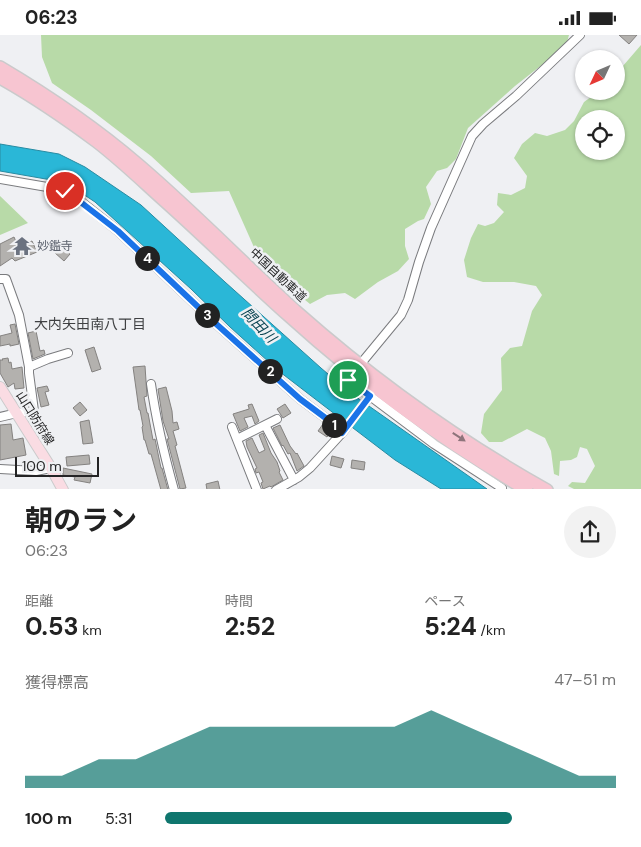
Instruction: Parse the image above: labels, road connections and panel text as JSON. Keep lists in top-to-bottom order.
{
  "streets": {
    "highway": ["中国自動車道"],
    "main road": ["山口防府線"]
  },
  "districts": ["大内矢田南八丁目"],
  "water": ["問田川"],
  "places": {
    "temple": ["妙鑑寺"]
  },
  "scale_bar": "100 m",
  "north": "bottom left",
  "page": {
    "status": "06:23",
    "pins": [
      "4",
      "3",
      "2",
      "1"
    ],
    "scale": "100 m",
    "heading": ["朝のラン", "06:23"],
    "stats": [
      ["距離", "0.53 km"],
      ["時間", "2:52"],
      ["ペース", "5:24 /km"]
    ],
    "chart": ["獲得標高", "47–51 m"],
    "list": [
      {
        "name": "100 m",
        "note": "5:31"
      }
    ]
  }
}
